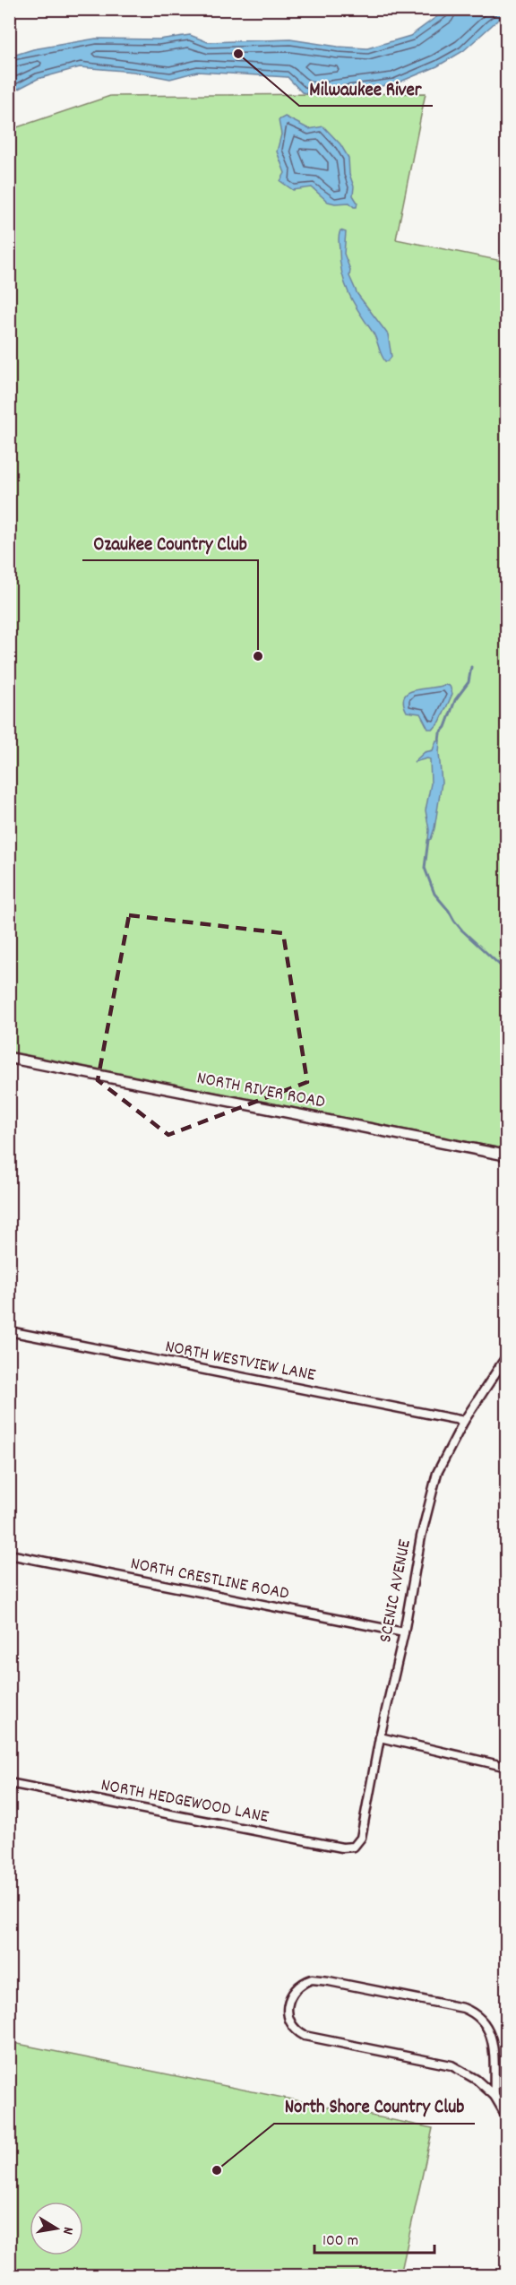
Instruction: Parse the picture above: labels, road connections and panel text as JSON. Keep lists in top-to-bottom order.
{
  "streets": {
    "street": [
      "NORTH RIVER ROAD",
      "NORTH WESTVIEW LANE",
      "NORTH CRESTLINE ROAD",
      "SCENIC AVENUE",
      "NORTH HEDGEWOOD LANE"
    ]
  },
  "crossings": [
    ["NORTH WESTVIEW LANE", "SCENIC AVENUE"],
    ["NORTH CRESTLINE ROAD", "SCENIC AVENUE"],
    ["SCENIC AVENUE", "NORTH HEDGEWOOD LANE"]
  ],
  "places": ["Milwaukee River", "Ozaukee Country Club", "North Shore Country Club"],
  "scale_bar": "100 m",
  "north": "right"
}
